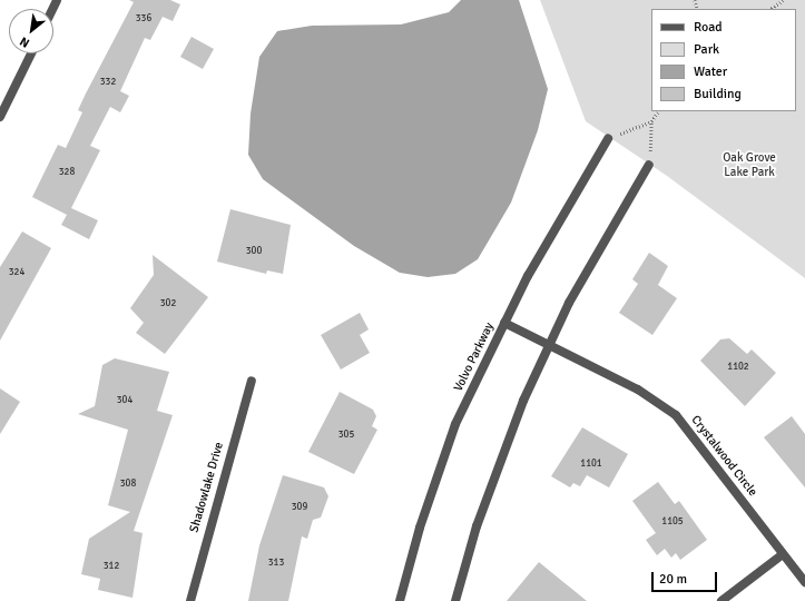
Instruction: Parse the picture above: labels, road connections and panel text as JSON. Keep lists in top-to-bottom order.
{
  "streets": {
    "street": ["Volvo Parkway", "Crystalwood Circle", "Shadowlake Drive"]
  },
  "crossings": [
    ["Volvo Parkway", "Crystalwood Circle"]
  ],
  "parks": ["Oak Grove Lake Park"],
  "house_numbers": [
    "336",
    "332",
    "328",
    "300",
    "324",
    "302",
    "1102",
    "304",
    "305",
    "1101",
    "308",
    "309",
    "1105",
    "313",
    "312"
  ],
  "legend": [
    "Road",
    "Park",
    "Water",
    "Building"
  ],
  "scale_bar": "20 m",
  "north": "bottom left"
}
